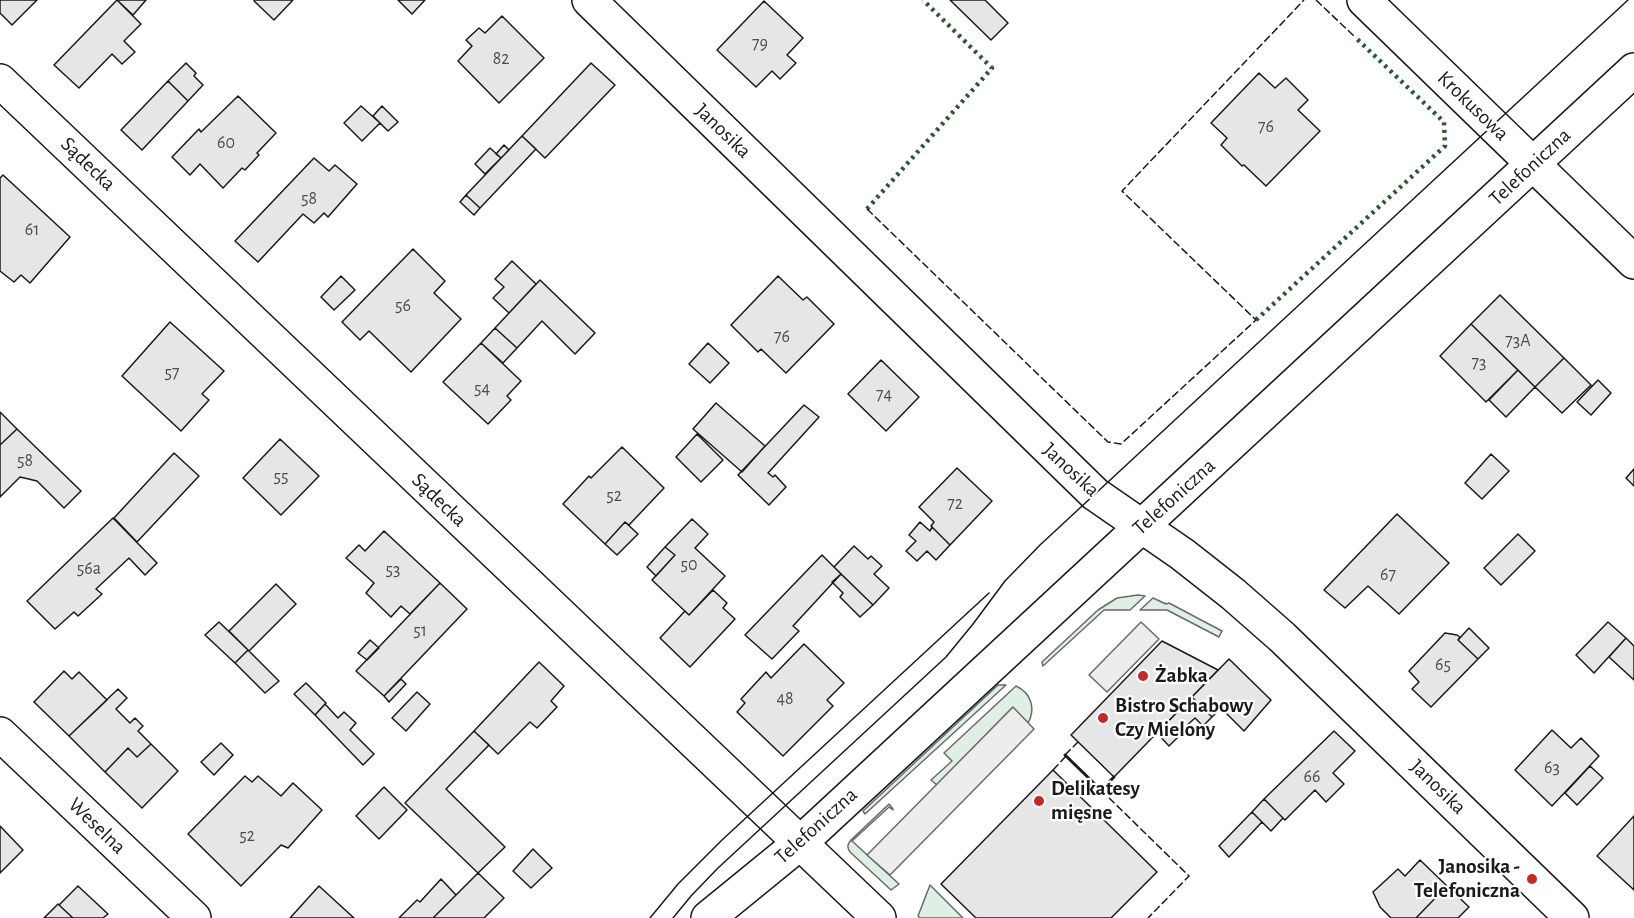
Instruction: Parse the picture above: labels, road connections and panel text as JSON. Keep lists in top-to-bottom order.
{
  "streets": {
    "street": [
      "Krokusowa",
      "Janosika",
      "Sądecka",
      "Telefoniczna",
      "Weselna"
    ]
  },
  "crossings": [
    ["Krokusowa", "Telefoniczna"],
    ["Janosika", "Telefoniczna"],
    ["Sądecka", "Telefoniczna"]
  ],
  "places": [
    "Żabka",
    "Bistro Schabowy Czy Mielony",
    "Delikatesy mięsne",
    "Janosika - Telefoniczna"
  ],
  "house_numbers": [
    "79",
    "82",
    "76",
    "60",
    "58",
    "61",
    "56",
    "76",
    "73A",
    "73",
    "57",
    "54",
    "74",
    "58",
    "55",
    "52",
    "72",
    "50",
    "56a",
    "53",
    "67",
    "51",
    "65",
    "48",
    "63",
    "66",
    "52"
  ]
}
